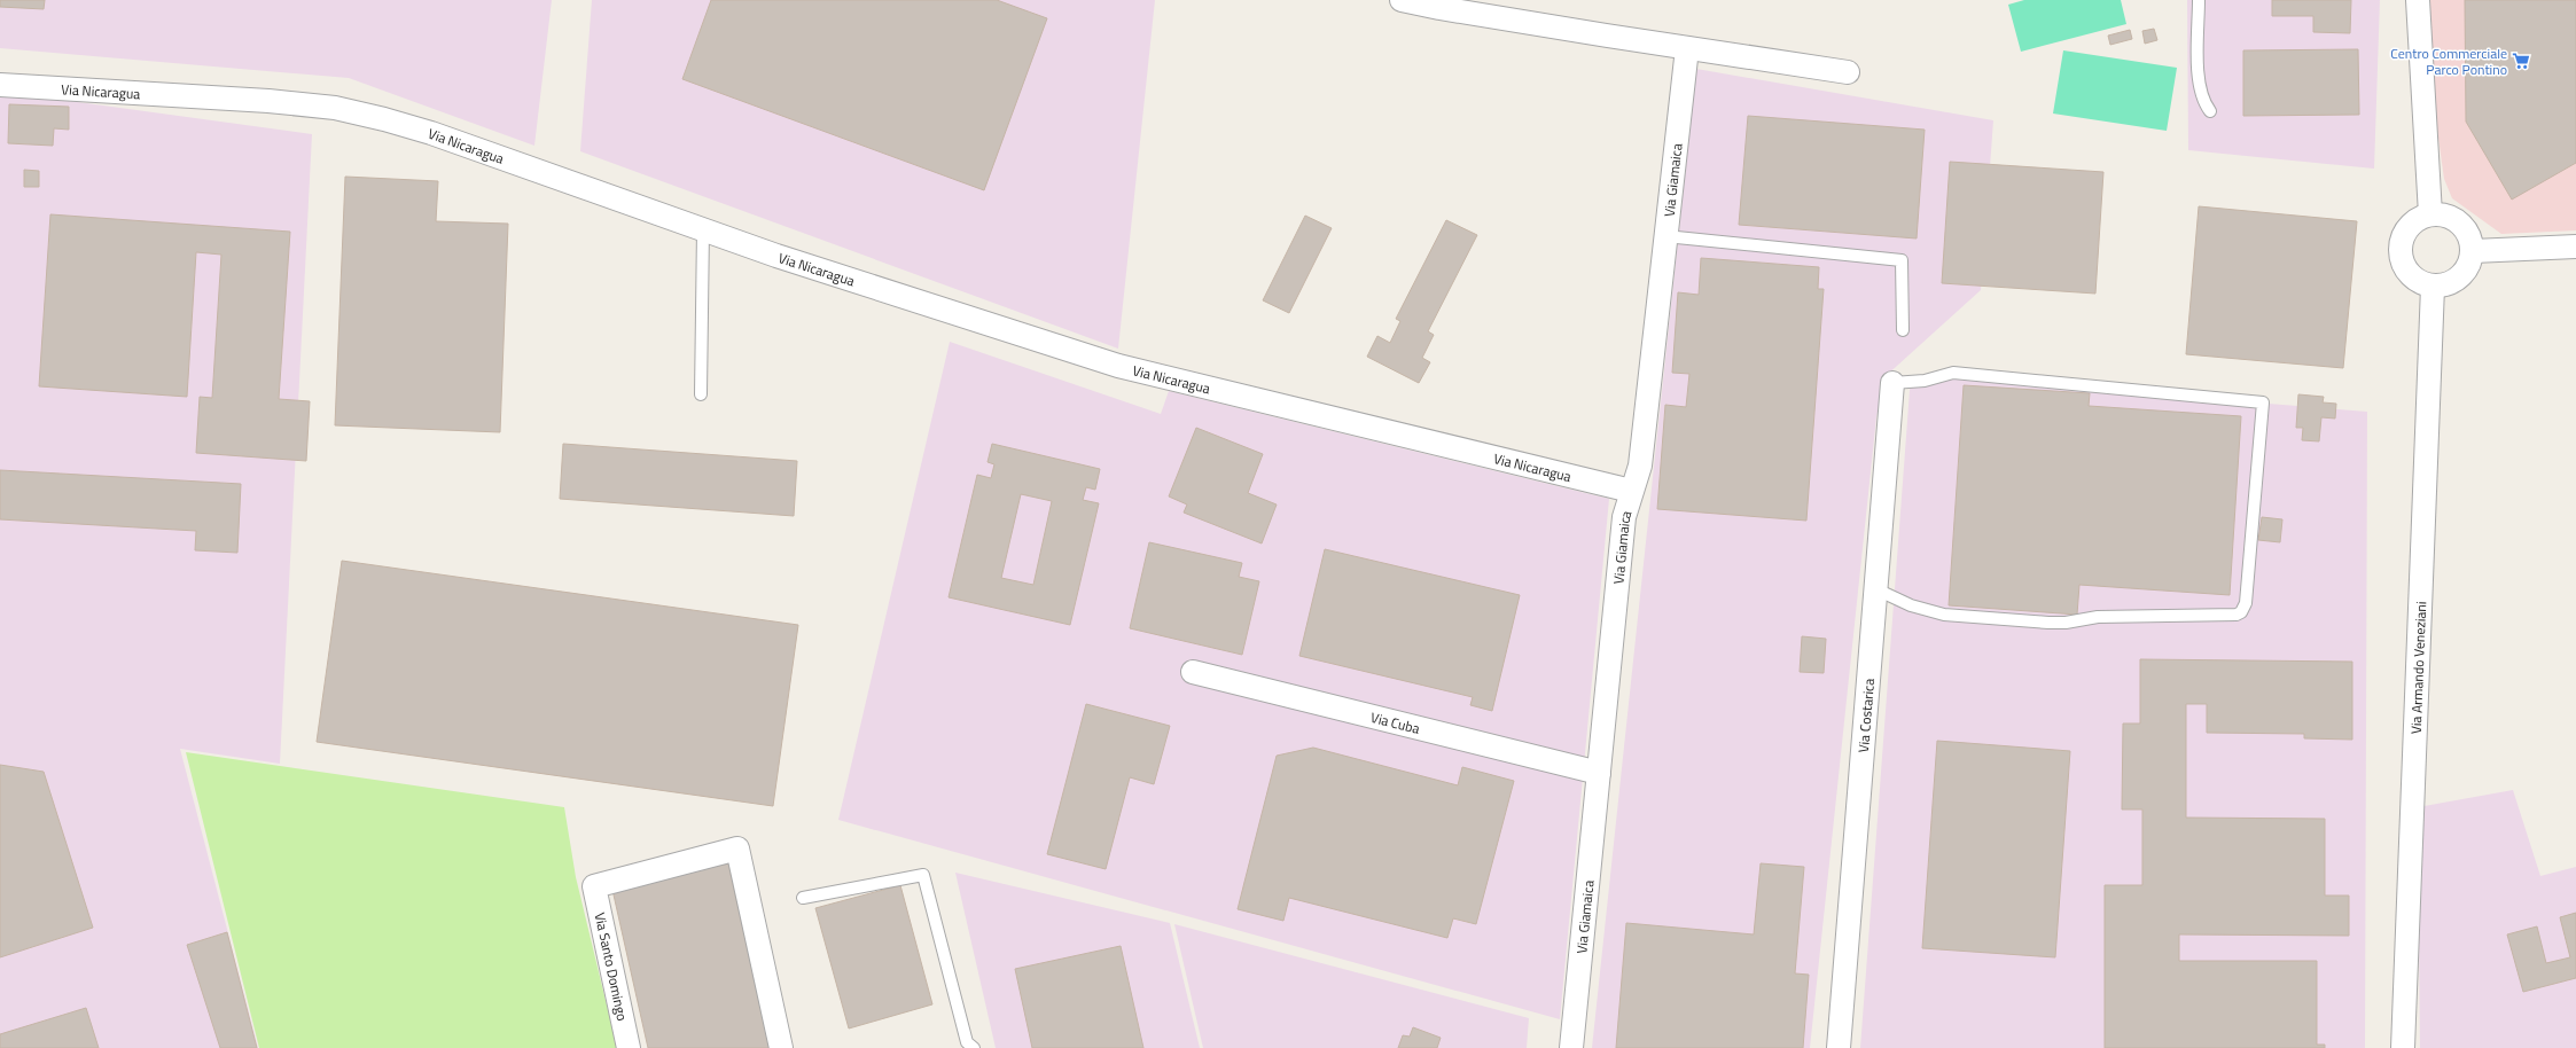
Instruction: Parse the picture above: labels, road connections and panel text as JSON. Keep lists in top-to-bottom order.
{
  "streets": {
    "street": [
      "Via Nicaragua",
      "Via Giamaica",
      "Via Armando Veneziani",
      "Via Costarica",
      "Via Cuba",
      "Via Santo Domingo"
    ]
  },
  "crossings": [
    ["Via Nicaragua", "Via Giamaica"],
    ["Via Giamaica", "Via Cuba"]
  ],
  "places": {
    "supermarket": ["Centro Commerciale Parco Pontino"]
  }
}
